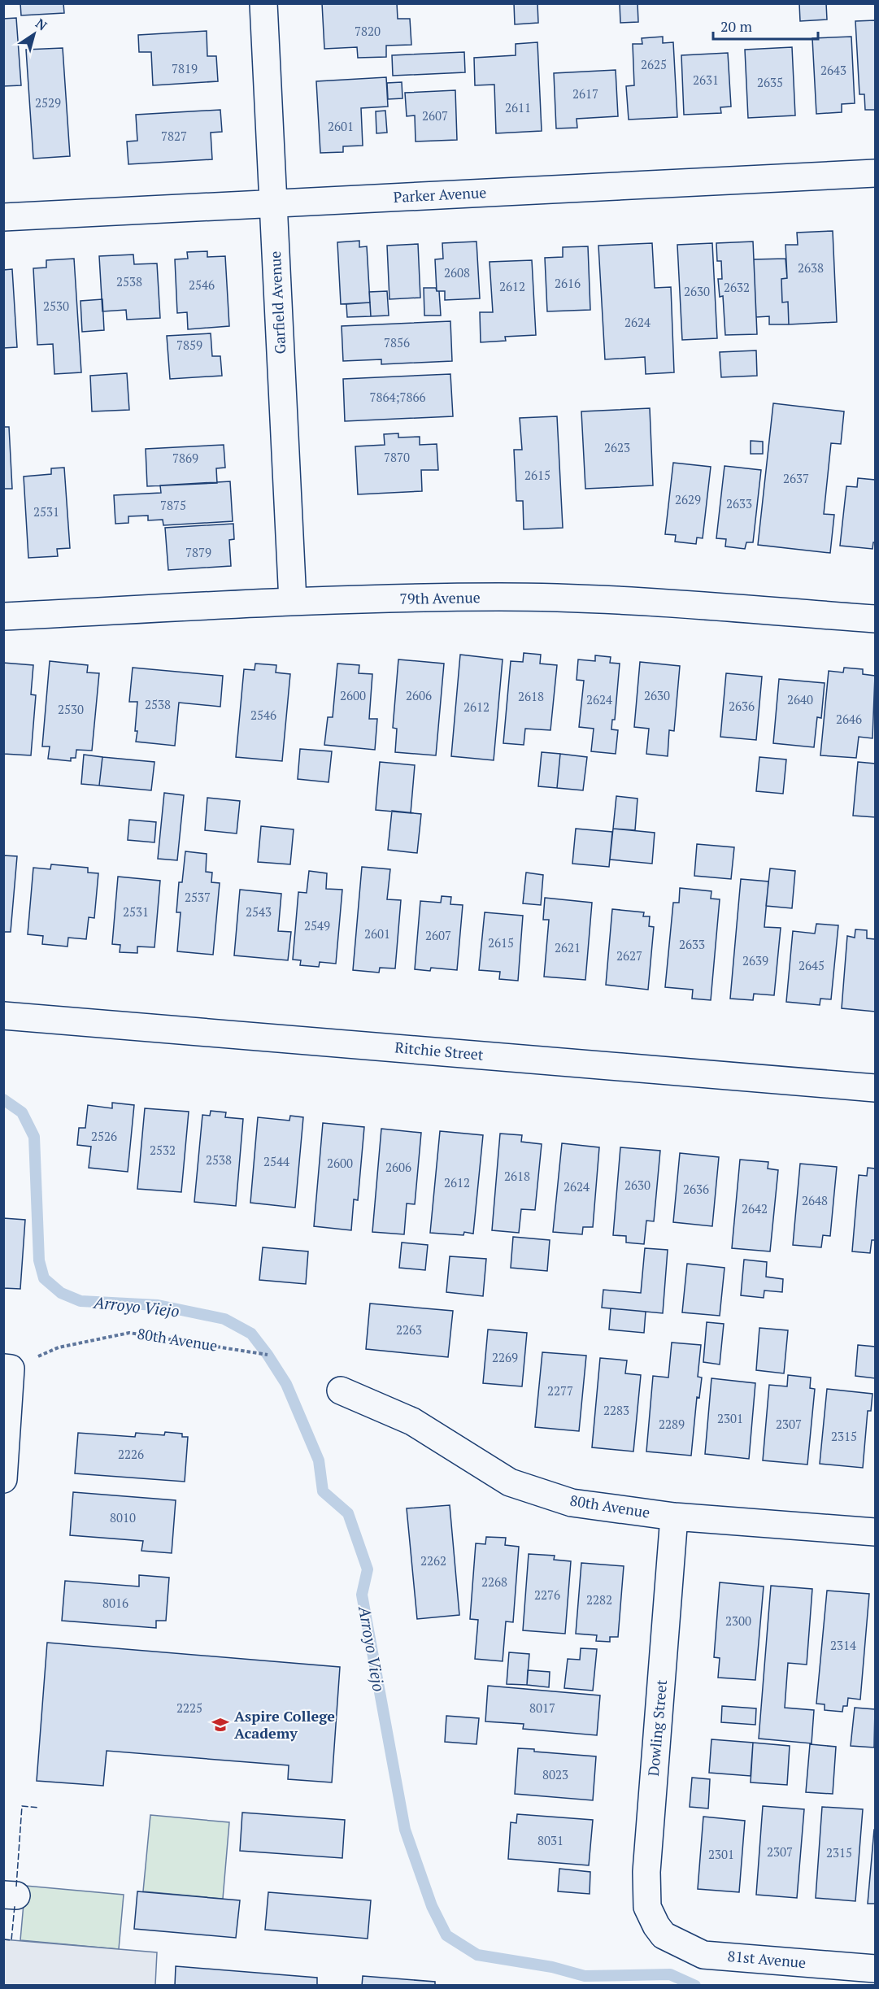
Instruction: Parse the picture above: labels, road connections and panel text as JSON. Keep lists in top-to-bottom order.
{
  "streets": {
    "street": [
      "Parker Avenue",
      "Garfield Avenue",
      "79th Avenue",
      "Ritchie Street",
      "80th Avenue",
      "Dowling Street",
      "81st Avenue"
    ]
  },
  "crossings": [
    ["Parker Avenue", "Garfield Avenue"],
    ["Garfield Avenue", "79th Avenue"],
    ["80th Avenue", "Dowling Street"],
    ["Dowling Street", "81st Avenue"]
  ],
  "water": ["Arroyo Viejo"],
  "places": {
    "school or university": ["Aspire College Academy"]
  },
  "house_numbers": [
    "7820",
    "2625",
    "7819",
    "2643",
    "2631",
    "2635",
    "2617",
    "2529",
    "2611",
    "2607",
    "2601",
    "7827",
    "2638",
    "2608",
    "2538",
    "2616",
    "2546",
    "2612",
    "2632",
    "2630",
    "2530",
    "2624",
    "7856",
    "7859",
    "7864;7866",
    "2623",
    "7870",
    "7869",
    "2615",
    "2637",
    "2629",
    "2633",
    "7875",
    "2531",
    "7879",
    "2600",
    "2606",
    "2630",
    "2618",
    "2624",
    "2640",
    "2538",
    "2636",
    "2612",
    "2530",
    "2546",
    "2646",
    "2537",
    "2531",
    "2543",
    "2549",
    "2601",
    "2607",
    "2615",
    "2633",
    "2621",
    "2627",
    "2639",
    "2645",
    "2526",
    "2532",
    "2538",
    "2544",
    "2600",
    "2606",
    "2618",
    "2612",
    "2630",
    "2624",
    "2636",
    "2648",
    "2642",
    "2263",
    "2269",
    "2277",
    "2283",
    "2301",
    "2289",
    "2307",
    "2315",
    "2226",
    "8010",
    "2262",
    "2268",
    "2276",
    "2282",
    "8016",
    "2300",
    "2314",
    "2225",
    "8017",
    "8023",
    "8031",
    "2307",
    "2315",
    "2301"
  ],
  "scale_bar": "20 m",
  "north": "top right"
}
